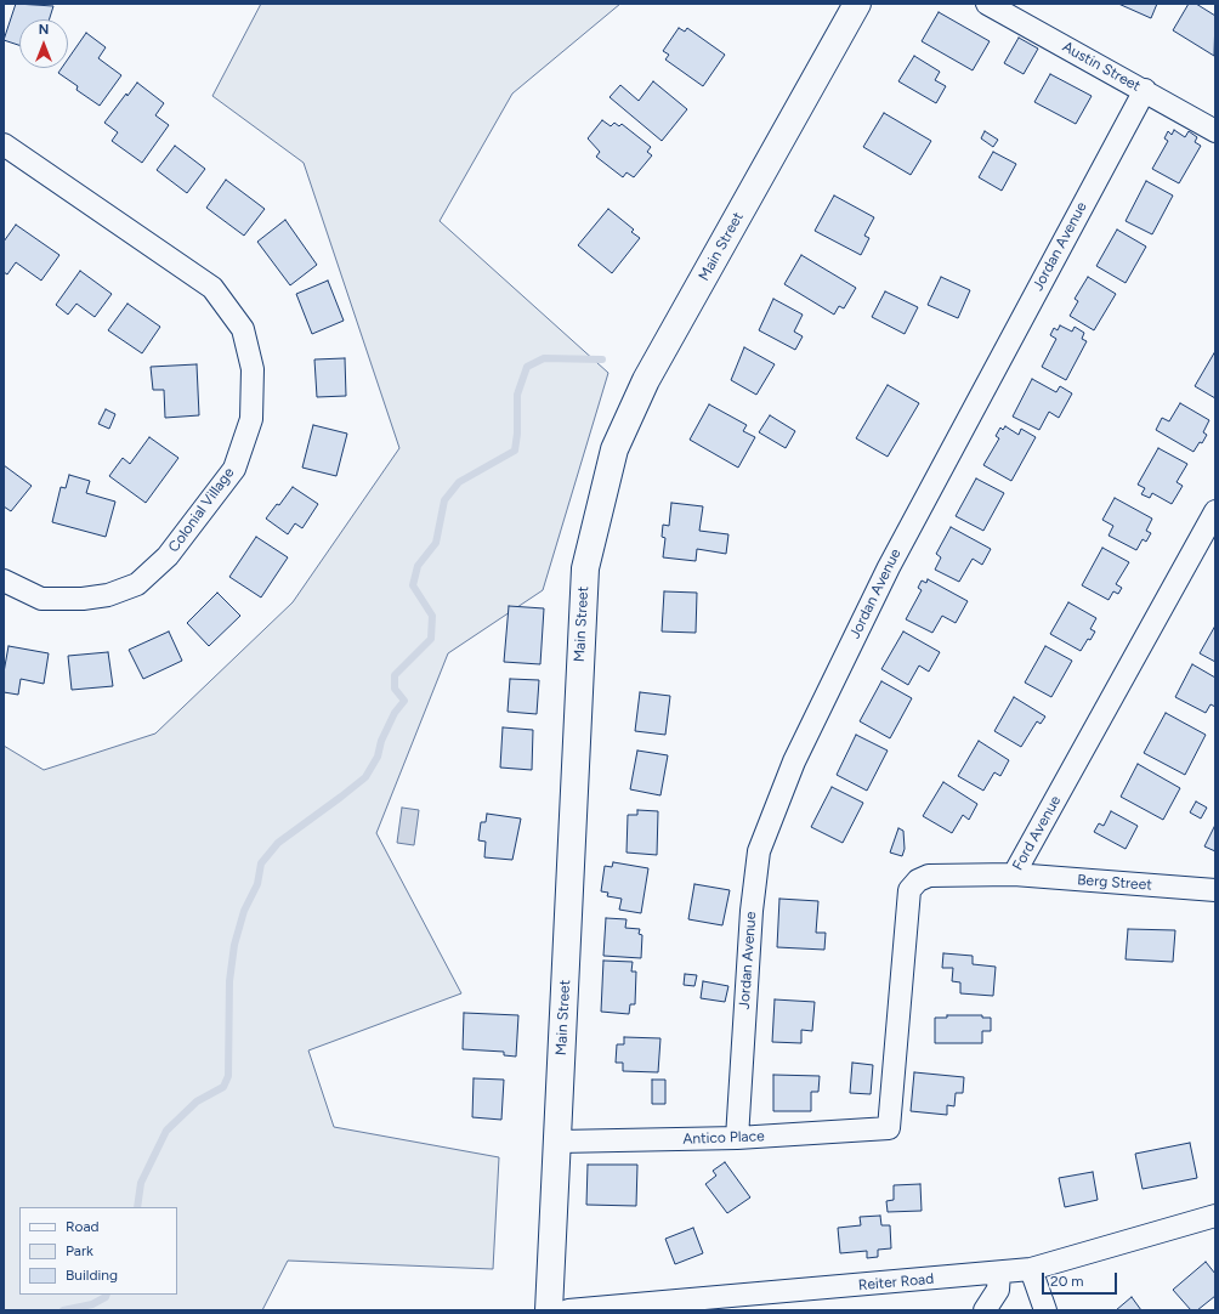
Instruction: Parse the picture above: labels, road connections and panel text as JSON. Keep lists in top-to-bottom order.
{
  "streets": {
    "street": [
      "Austin Street",
      "Main Street",
      "Jordan Avenue",
      "Colonial Village",
      "Ford Avenue",
      "Berg Street",
      "Antico Place",
      "Reiter Road"
    ]
  },
  "crossings": [
    ["Austin Street", "Jordan Avenue"],
    ["Main Street", "Antico Place"],
    ["Jordan Avenue", "Antico Place"],
    ["Ford Avenue", "Berg Street"],
    ["Ford Avenue", "Antico Place"]
  ],
  "legend": ["Road", "Park", "Building"],
  "scale_bar": "20 m",
  "north": "top"
}
